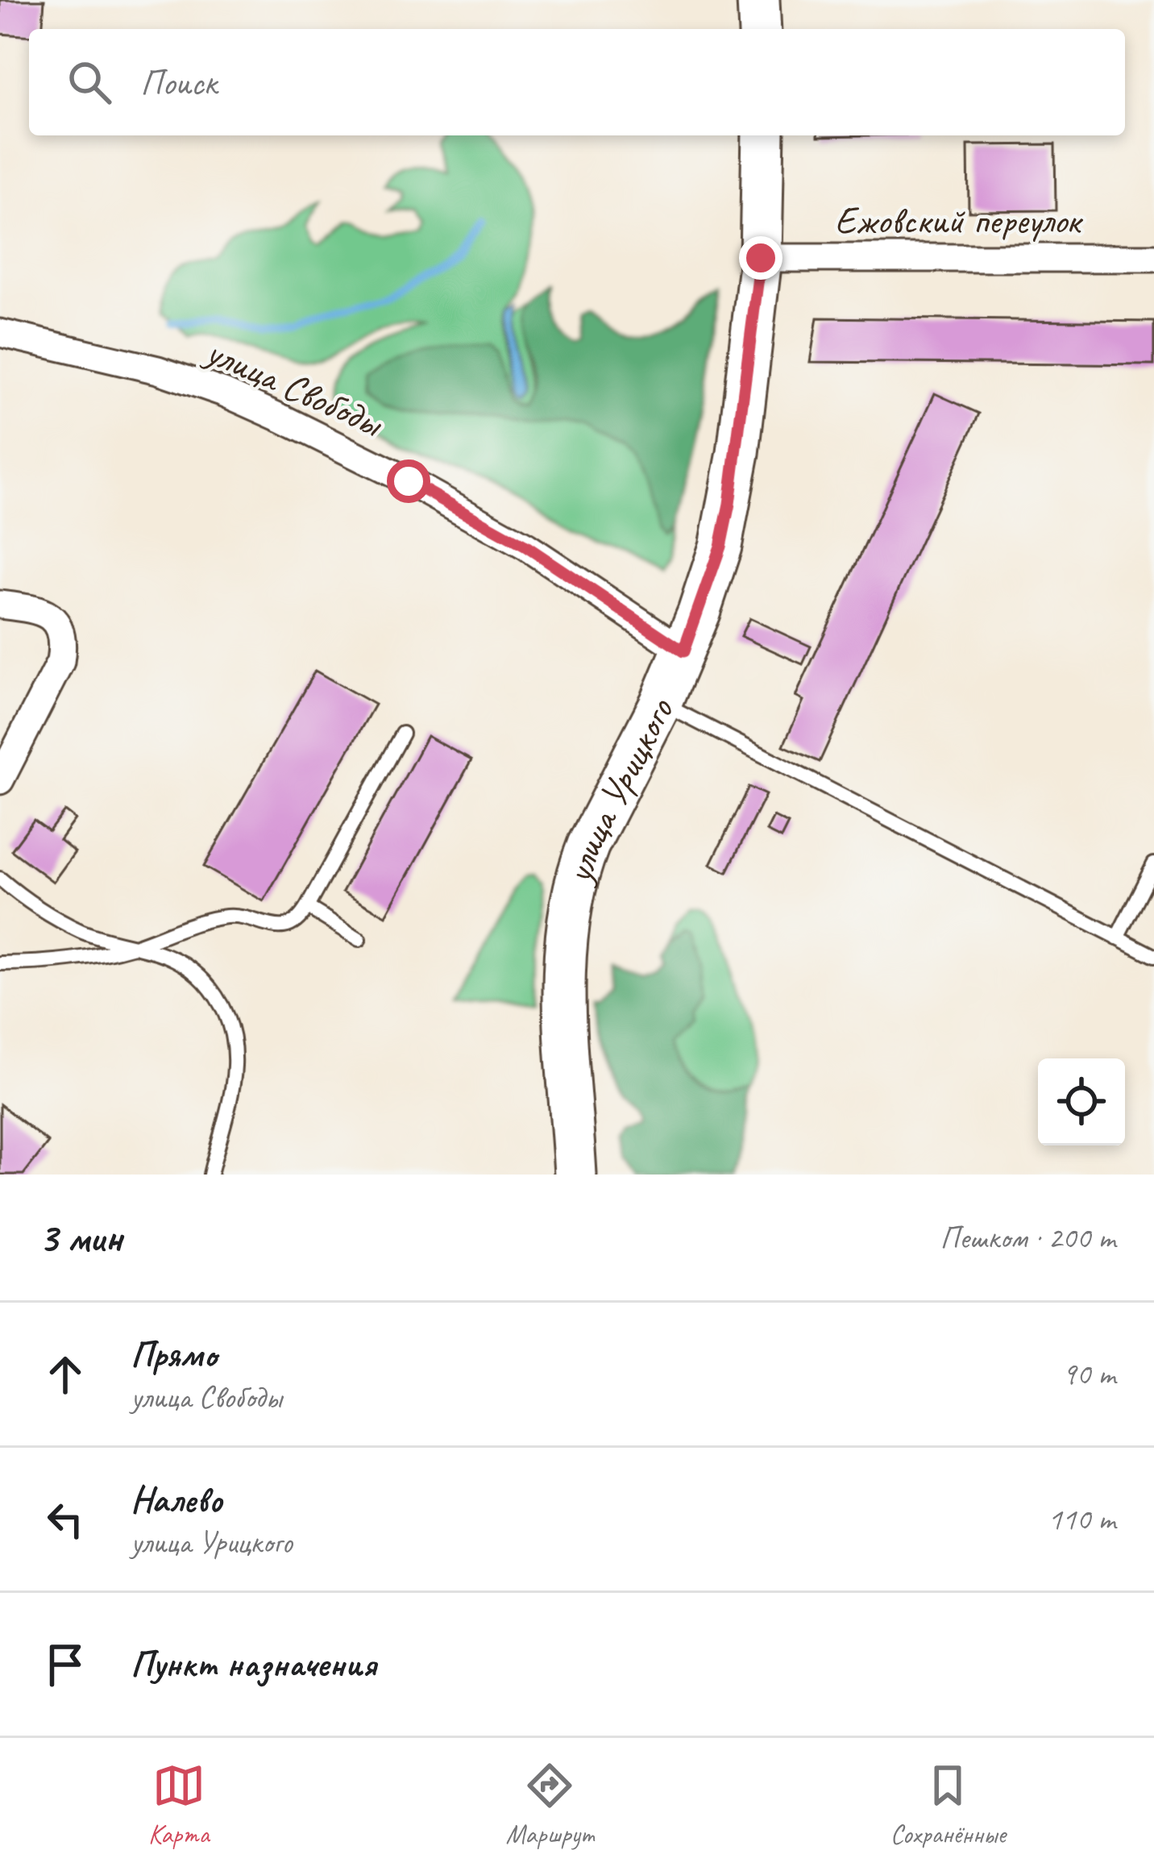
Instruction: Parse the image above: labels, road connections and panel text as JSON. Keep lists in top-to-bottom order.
{
  "streets": {
    "main road": ["улица Урицкого"],
    "street": ["Ежовский переулок", "улица Свободы"]
  },
  "crossings": [
    ["Ежовский переулок", "улица Урицкого"],
    ["улица Свободы", "улица Урицкого"]
  ],
  "page": {
    "search": "Поиск",
    "heading": ["3 мин", "Пешком · 200 m"],
    "list": [
      ["Прямо", "улица Свободы", "90 m"],
      ["Налево", "улица Урицкого", "110 m"],
      "Пункт назначения"
    ],
    "nav": ["Карта", "Маршрут", "Сохранённые"]
  }
}
